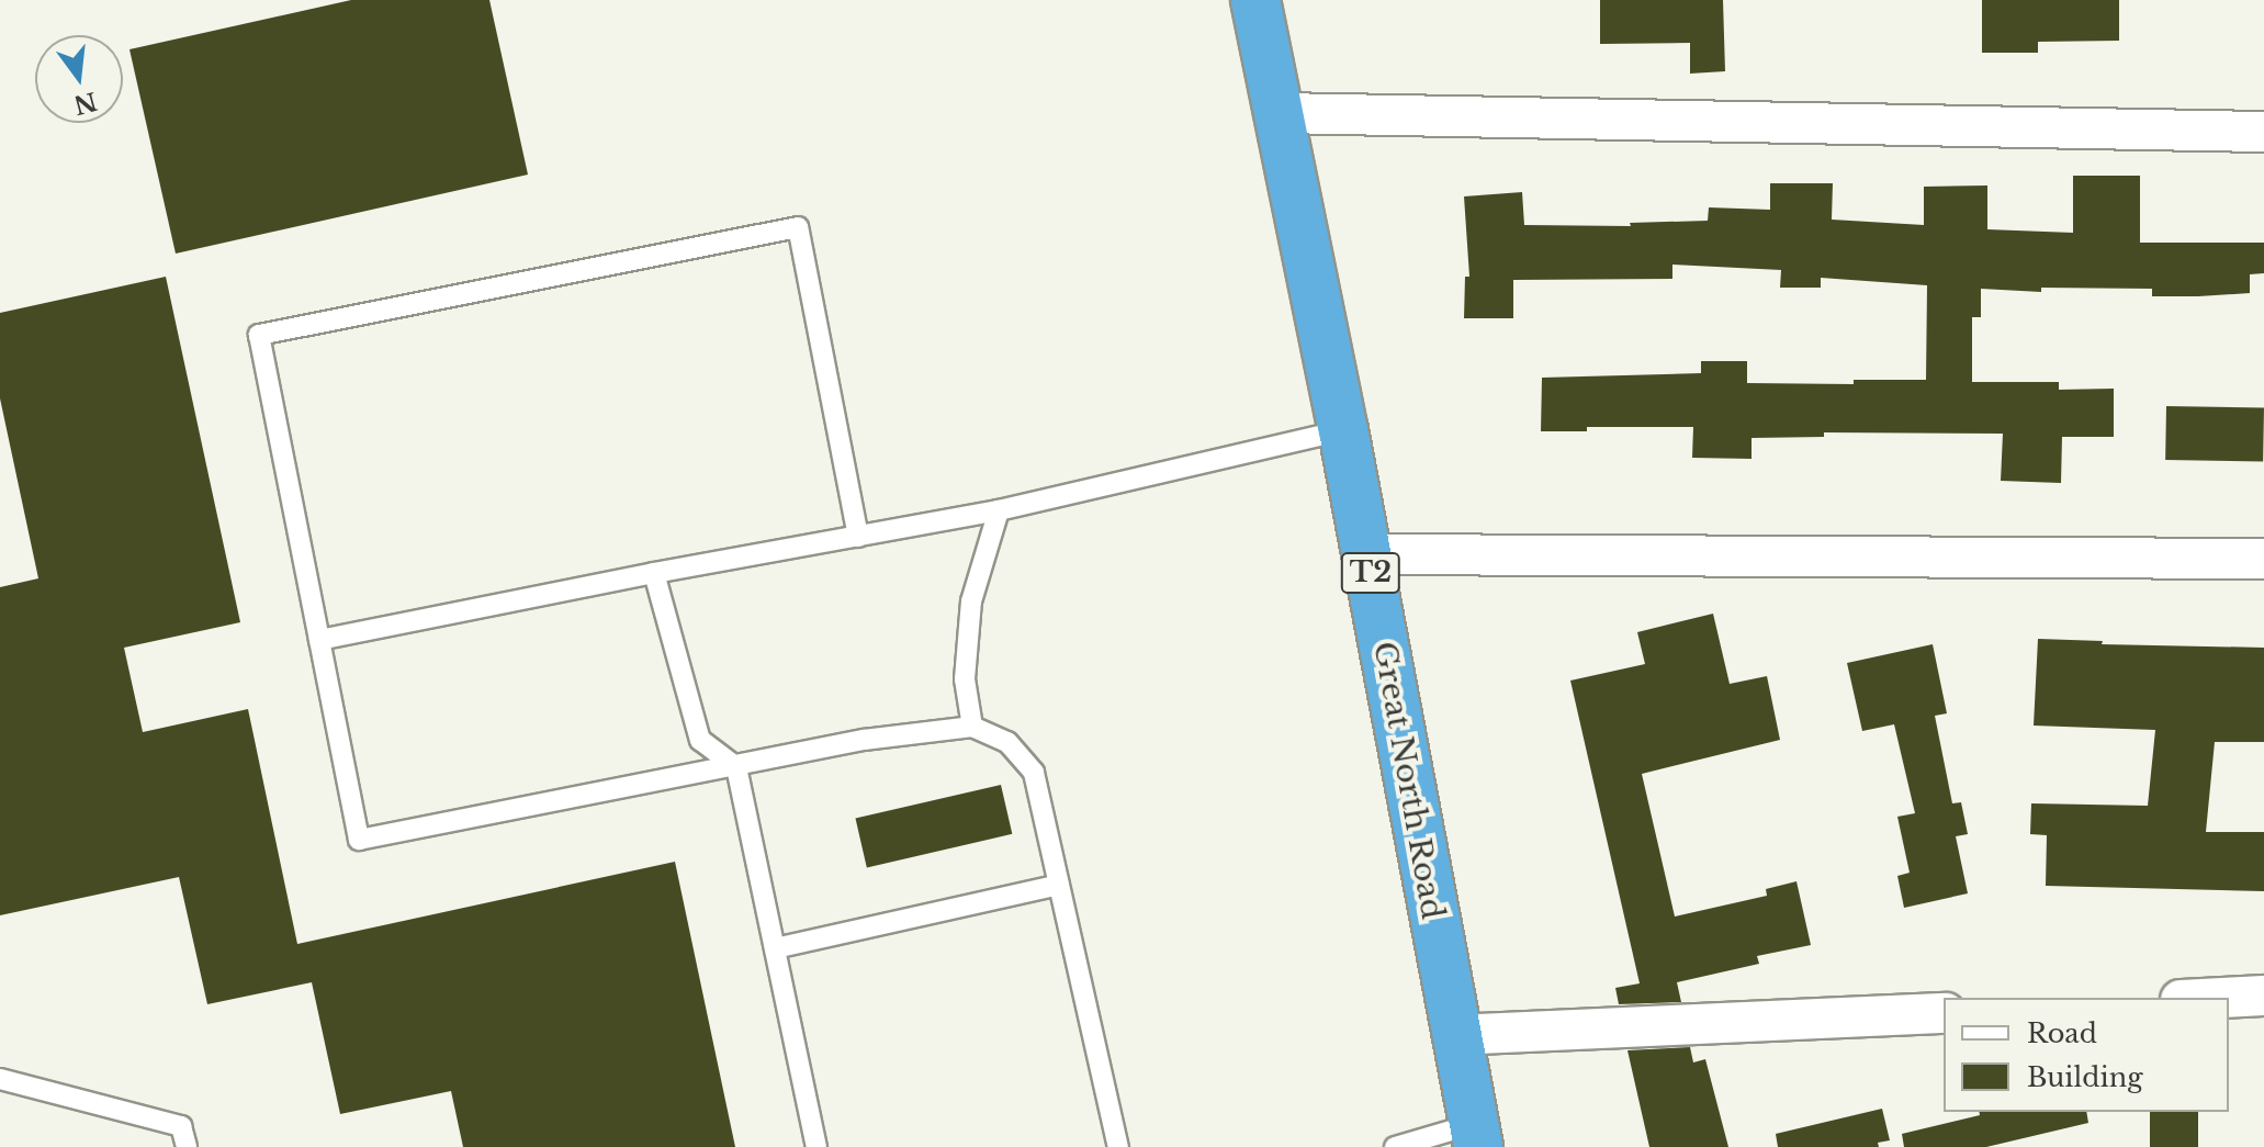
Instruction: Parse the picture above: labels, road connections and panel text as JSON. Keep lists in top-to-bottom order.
{
  "streets": {
    "highway": ["T2", "Great North Road"]
  },
  "legend": ["Road", "Building"],
  "north": "bottom"
}
